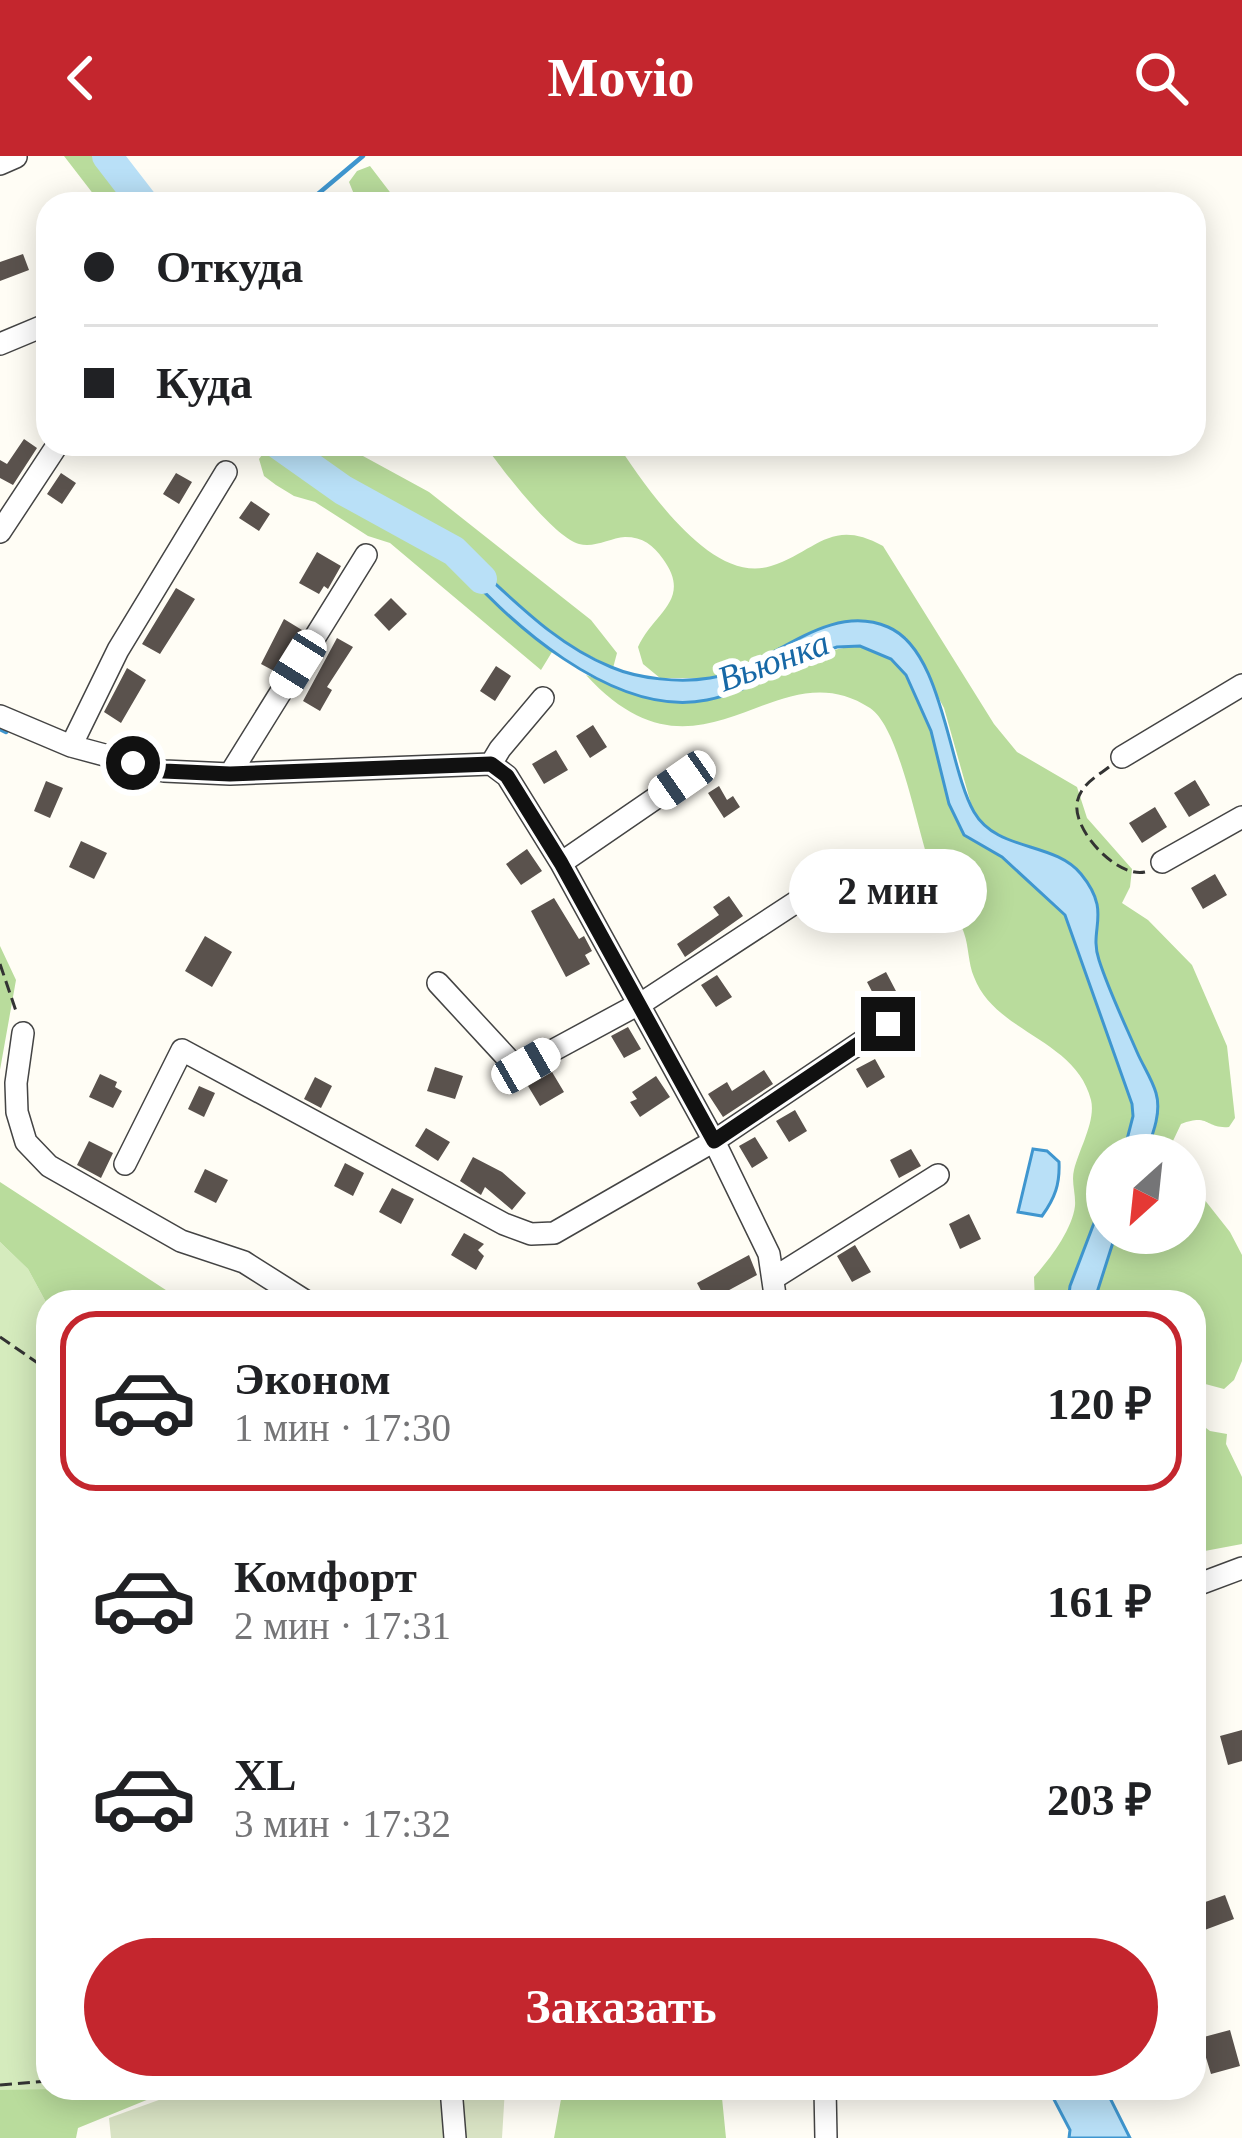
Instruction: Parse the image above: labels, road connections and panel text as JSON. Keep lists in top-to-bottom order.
{
  "water": ["Вьюнка"],
  "north": "bottom left",
  "page": {
    "header": "Movio",
    "banner": ["Откуда", "Куда"],
    "bubble": "2 мин",
    "list": [
      {
        "name": "Эконом",
        "note": "1 мин · 17:30",
        "value": "120 ₽"
      },
      {
        "name": "Комфорт",
        "note": "2 мин · 17:31",
        "value": "161 ₽"
      },
      {
        "name": "XL",
        "note": "3 мин · 17:32",
        "value": "203 ₽"
      }
    ],
    "buttons": "Заказать"
  }
}
